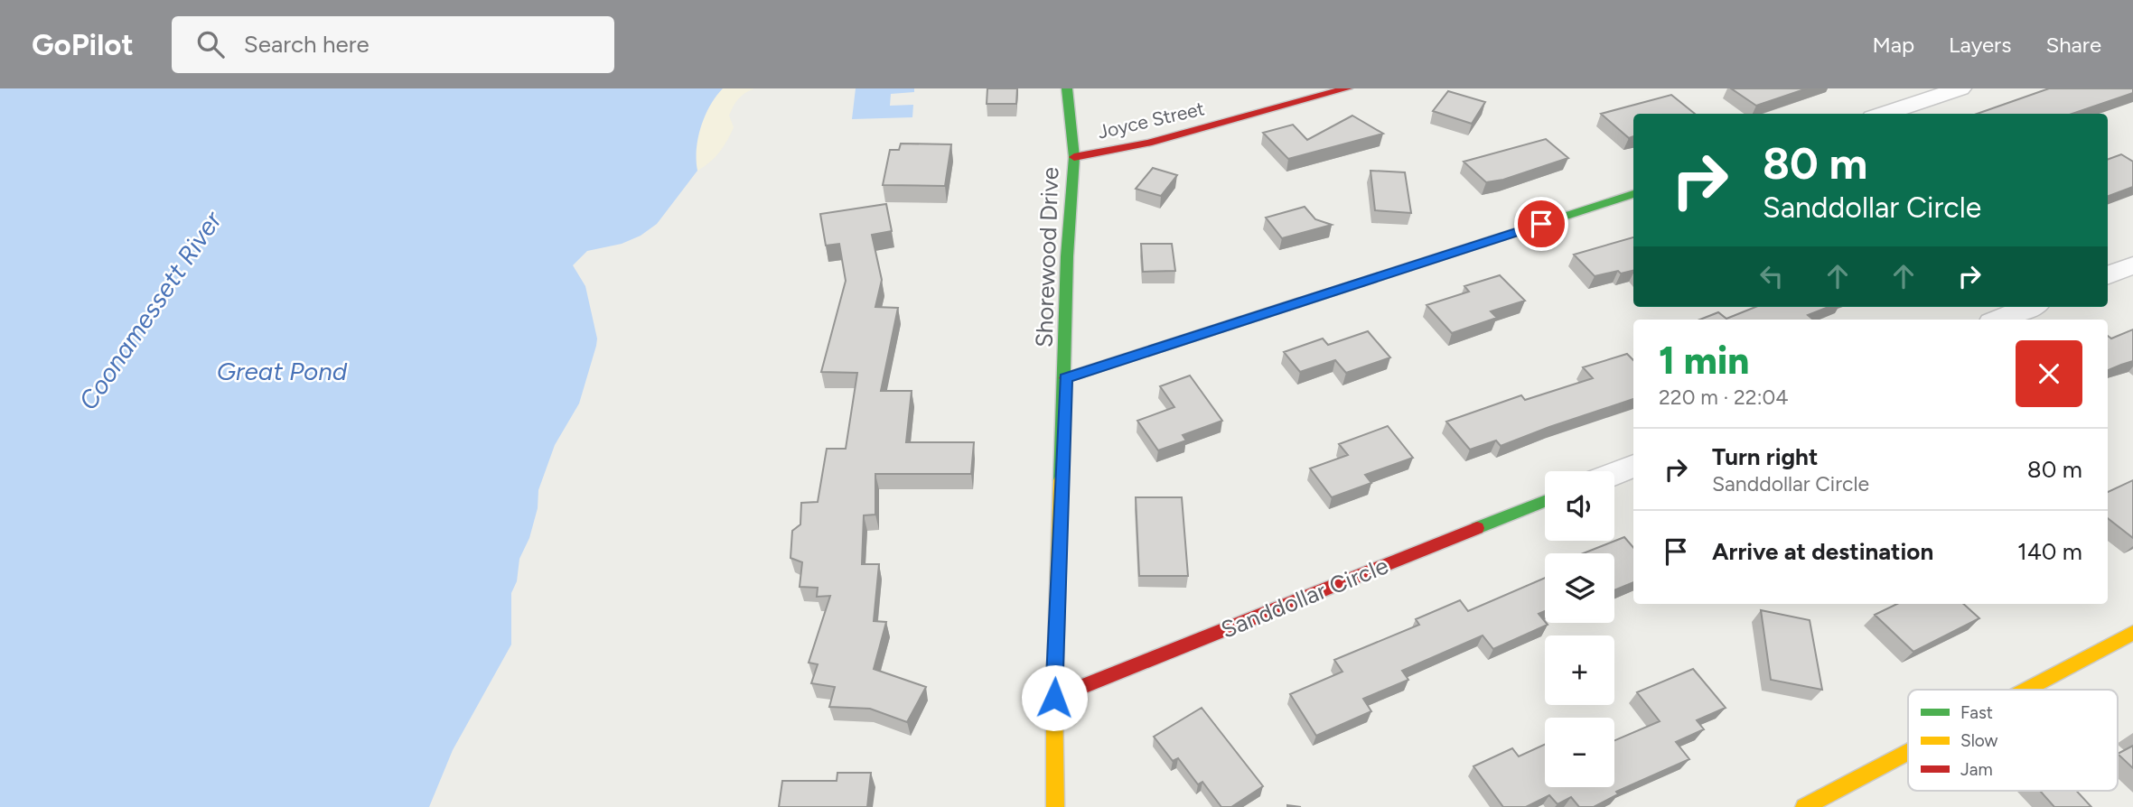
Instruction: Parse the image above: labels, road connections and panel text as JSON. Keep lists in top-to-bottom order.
{
  "streets": {
    "street": ["Joyce Street", "Shorewood Drive", "Sanddollar Circle"]
  },
  "crossings": [
    ["Joyce Street", "Shorewood Drive"],
    ["Shorewood Drive", "Sanddollar Circle"]
  ],
  "water": ["Coonamessett River", "Great Pond"],
  "legend": ["Fast", "Slow", "Jam"],
  "page": {
    "header": "GoPilot",
    "search": "Search here",
    "nav": ["Map", "Layers", "Share"],
    "turn": ["80 m", "Sanddollar Circle"],
    "heading": ["1 min", "220 m · 22:04"],
    "list": [
      {
        "name": "Turn right",
        "note": "Sanddollar Circle",
        "value": "80 m"
      },
      {
        "name": "Arrive at destination",
        "value": "140 m"
      }
    ],
    "map_buttons": ["+", "−"]
  }
}
